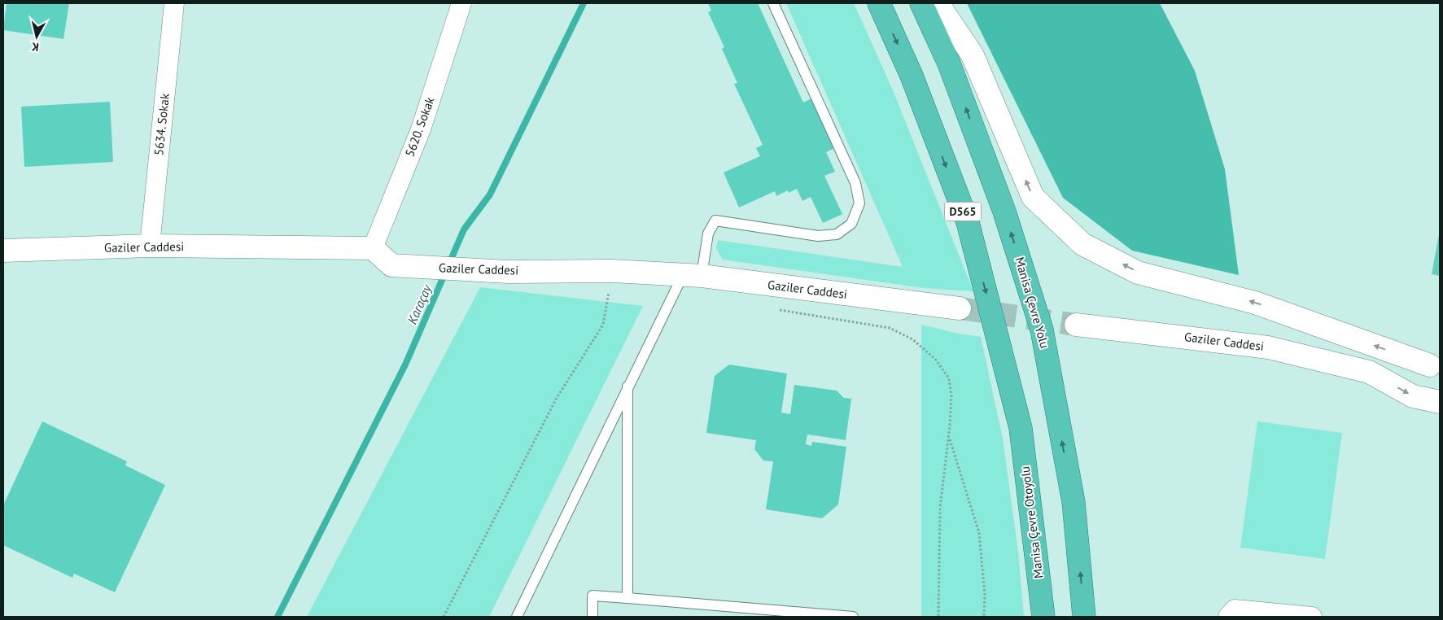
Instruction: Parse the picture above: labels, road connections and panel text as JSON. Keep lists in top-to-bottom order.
{
  "streets": {
    "highway": ["D565", "Manisa Çevre Yolu", "Manisa Çevre Otoyolu"],
    "street": ["5634. Sokak", "5620. Sokak", "Gaziler Caddesi"]
  },
  "crossings": [
    ["5634. Sokak", "Gaziler Caddesi"],
    ["5620. Sokak", "Gaziler Caddesi"]
  ],
  "one_way": ["Manisa Çevre Yolu", "Manisa Çevre Otoyolu"],
  "water": ["Karaçay"],
  "north": "bottom"
}
